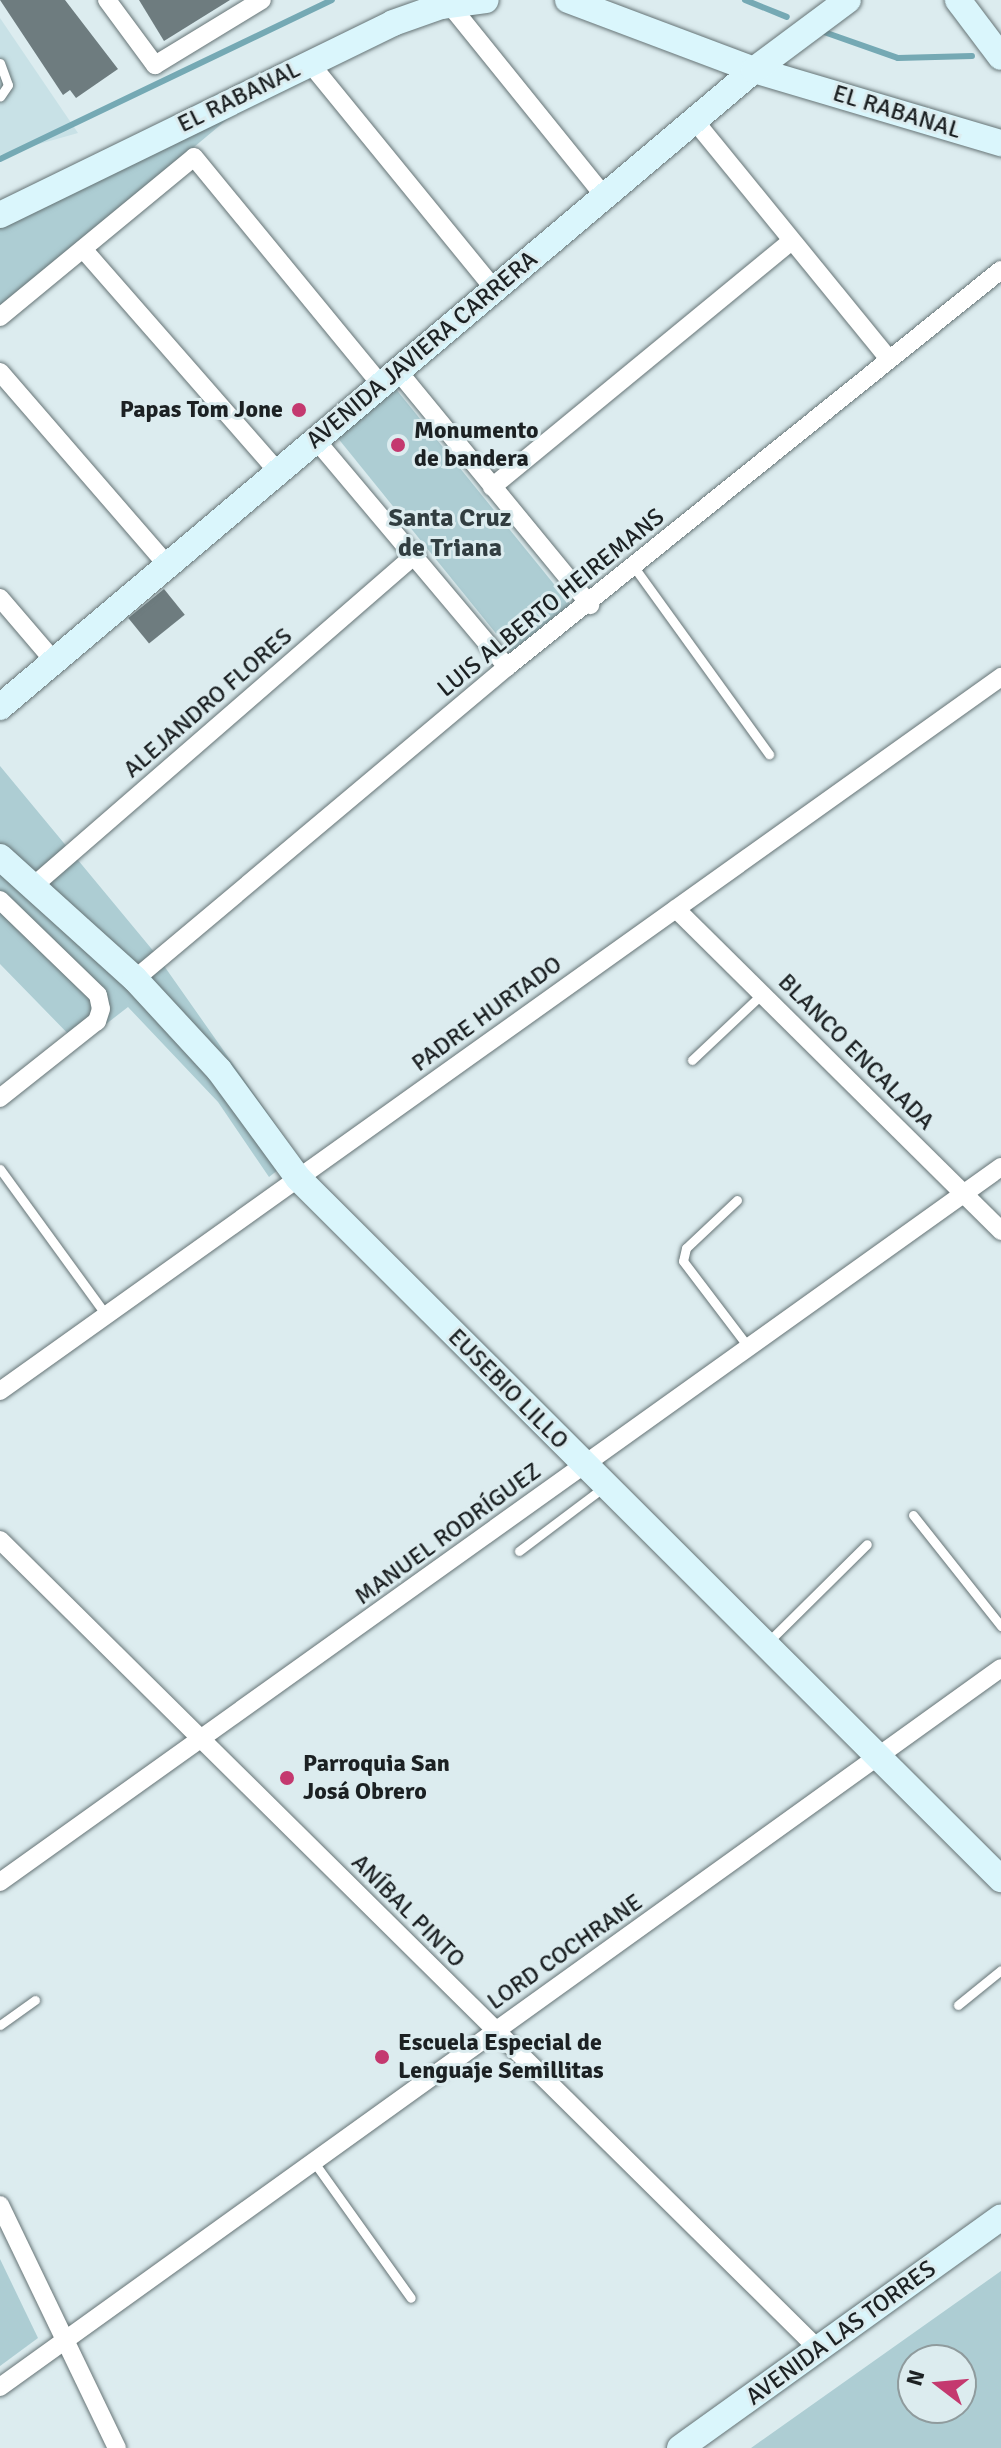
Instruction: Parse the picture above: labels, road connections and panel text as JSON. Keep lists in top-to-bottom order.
{
  "streets": {
    "street": [
      "EL RABANAL",
      "AVENIDA JAVIERA CARRERA",
      "LUIS ALBERTO HEIREMANS",
      "ALEJANDRO FLORES",
      "PADRE HURTADO",
      "BLANCO ENCALADA",
      "EUSEBIO LILLO",
      "MANUEL RODRÍGUEZ",
      "ANÍBAL PINTO",
      "LORD COCHRANE",
      "AVENIDA LAS TORRES"
    ]
  },
  "crossings": [
    ["EL RABANAL", "AVENIDA JAVIERA CARRERA"],
    ["LUIS ALBERTO HEIREMANS", "EUSEBIO LILLO"],
    ["ALEJANDRO FLORES", "EUSEBIO LILLO"],
    ["PADRE HURTADO", "BLANCO ENCALADA"],
    ["PADRE HURTADO", "EUSEBIO LILLO"],
    ["BLANCO ENCALADA", "MANUEL RODRÍGUEZ"],
    ["EUSEBIO LILLO", "MANUEL RODRÍGUEZ"],
    ["EUSEBIO LILLO", "LORD COCHRANE"],
    ["MANUEL RODRÍGUEZ", "ANÍBAL PINTO"],
    ["ANÍBAL PINTO", "LORD COCHRANE"],
    ["ANÍBAL PINTO", "AVENIDA LAS TORRES"]
  ],
  "districts": ["Santa Cruz de Triana"],
  "places": [
    "Papas Tom Jone",
    "Monumento de bandera",
    "Parroquia San Josá Obrero",
    "Escuela Especial de Lenguaje Semillitas"
  ],
  "north": "left"
}
